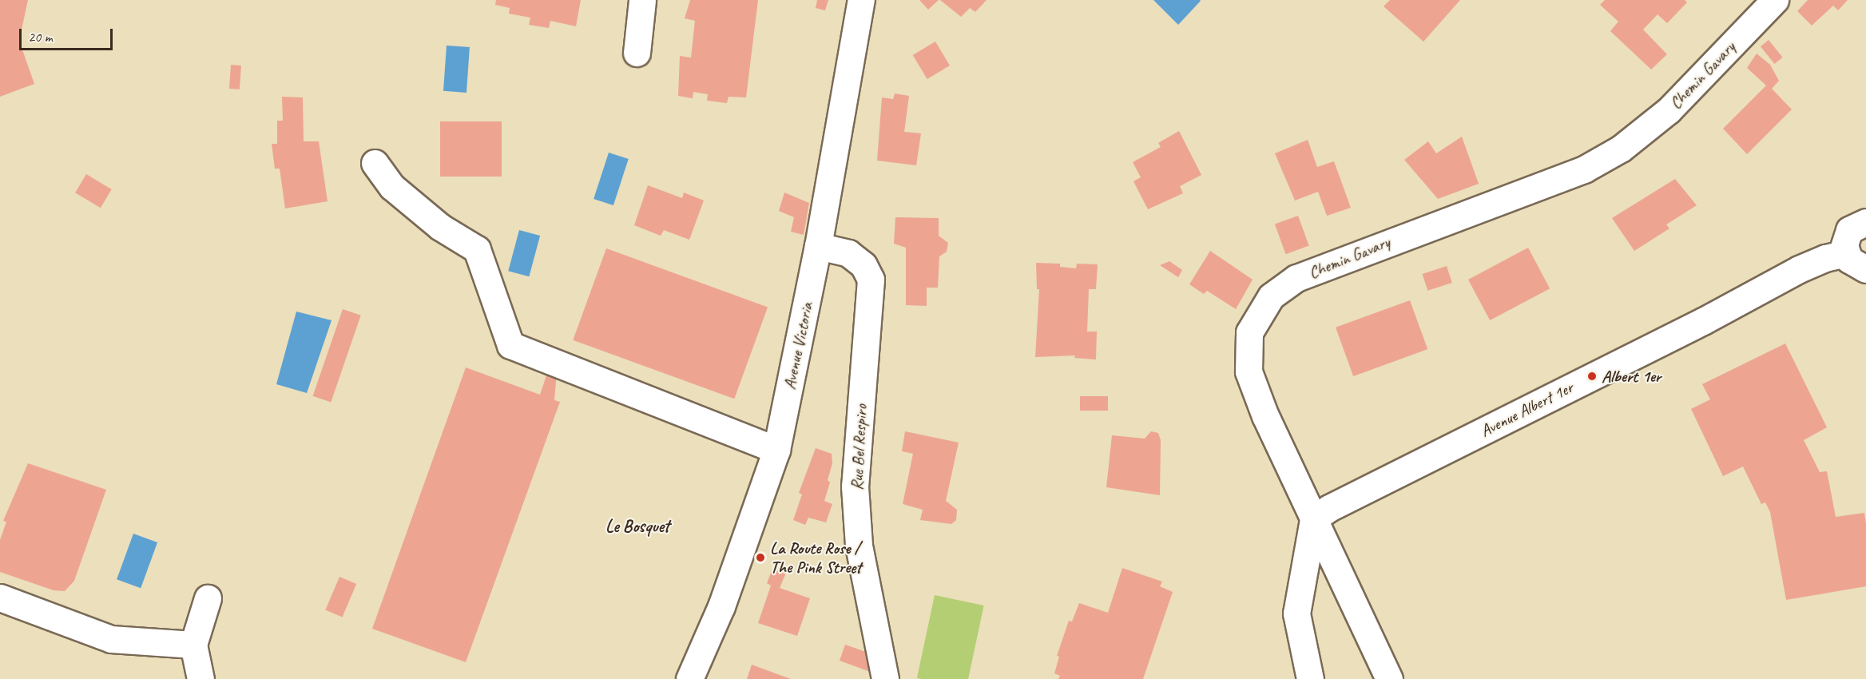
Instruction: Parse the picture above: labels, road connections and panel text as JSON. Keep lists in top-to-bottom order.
{
  "streets": {
    "street": [
      "Chemin Gavary",
      "Avenue Victoria",
      "Avenue Albert 1er",
      "Rue Bel Respiro"
    ]
  },
  "crossings": [
    ["Chemin Gavary", "Avenue Albert 1er"],
    ["Avenue Victoria", "Rue Bel Respiro"]
  ],
  "districts": ["Le Bosquet"],
  "places": ["Albert 1er", "La Route Rose / The Pink Street"],
  "scale_bar": "20 m"
}
